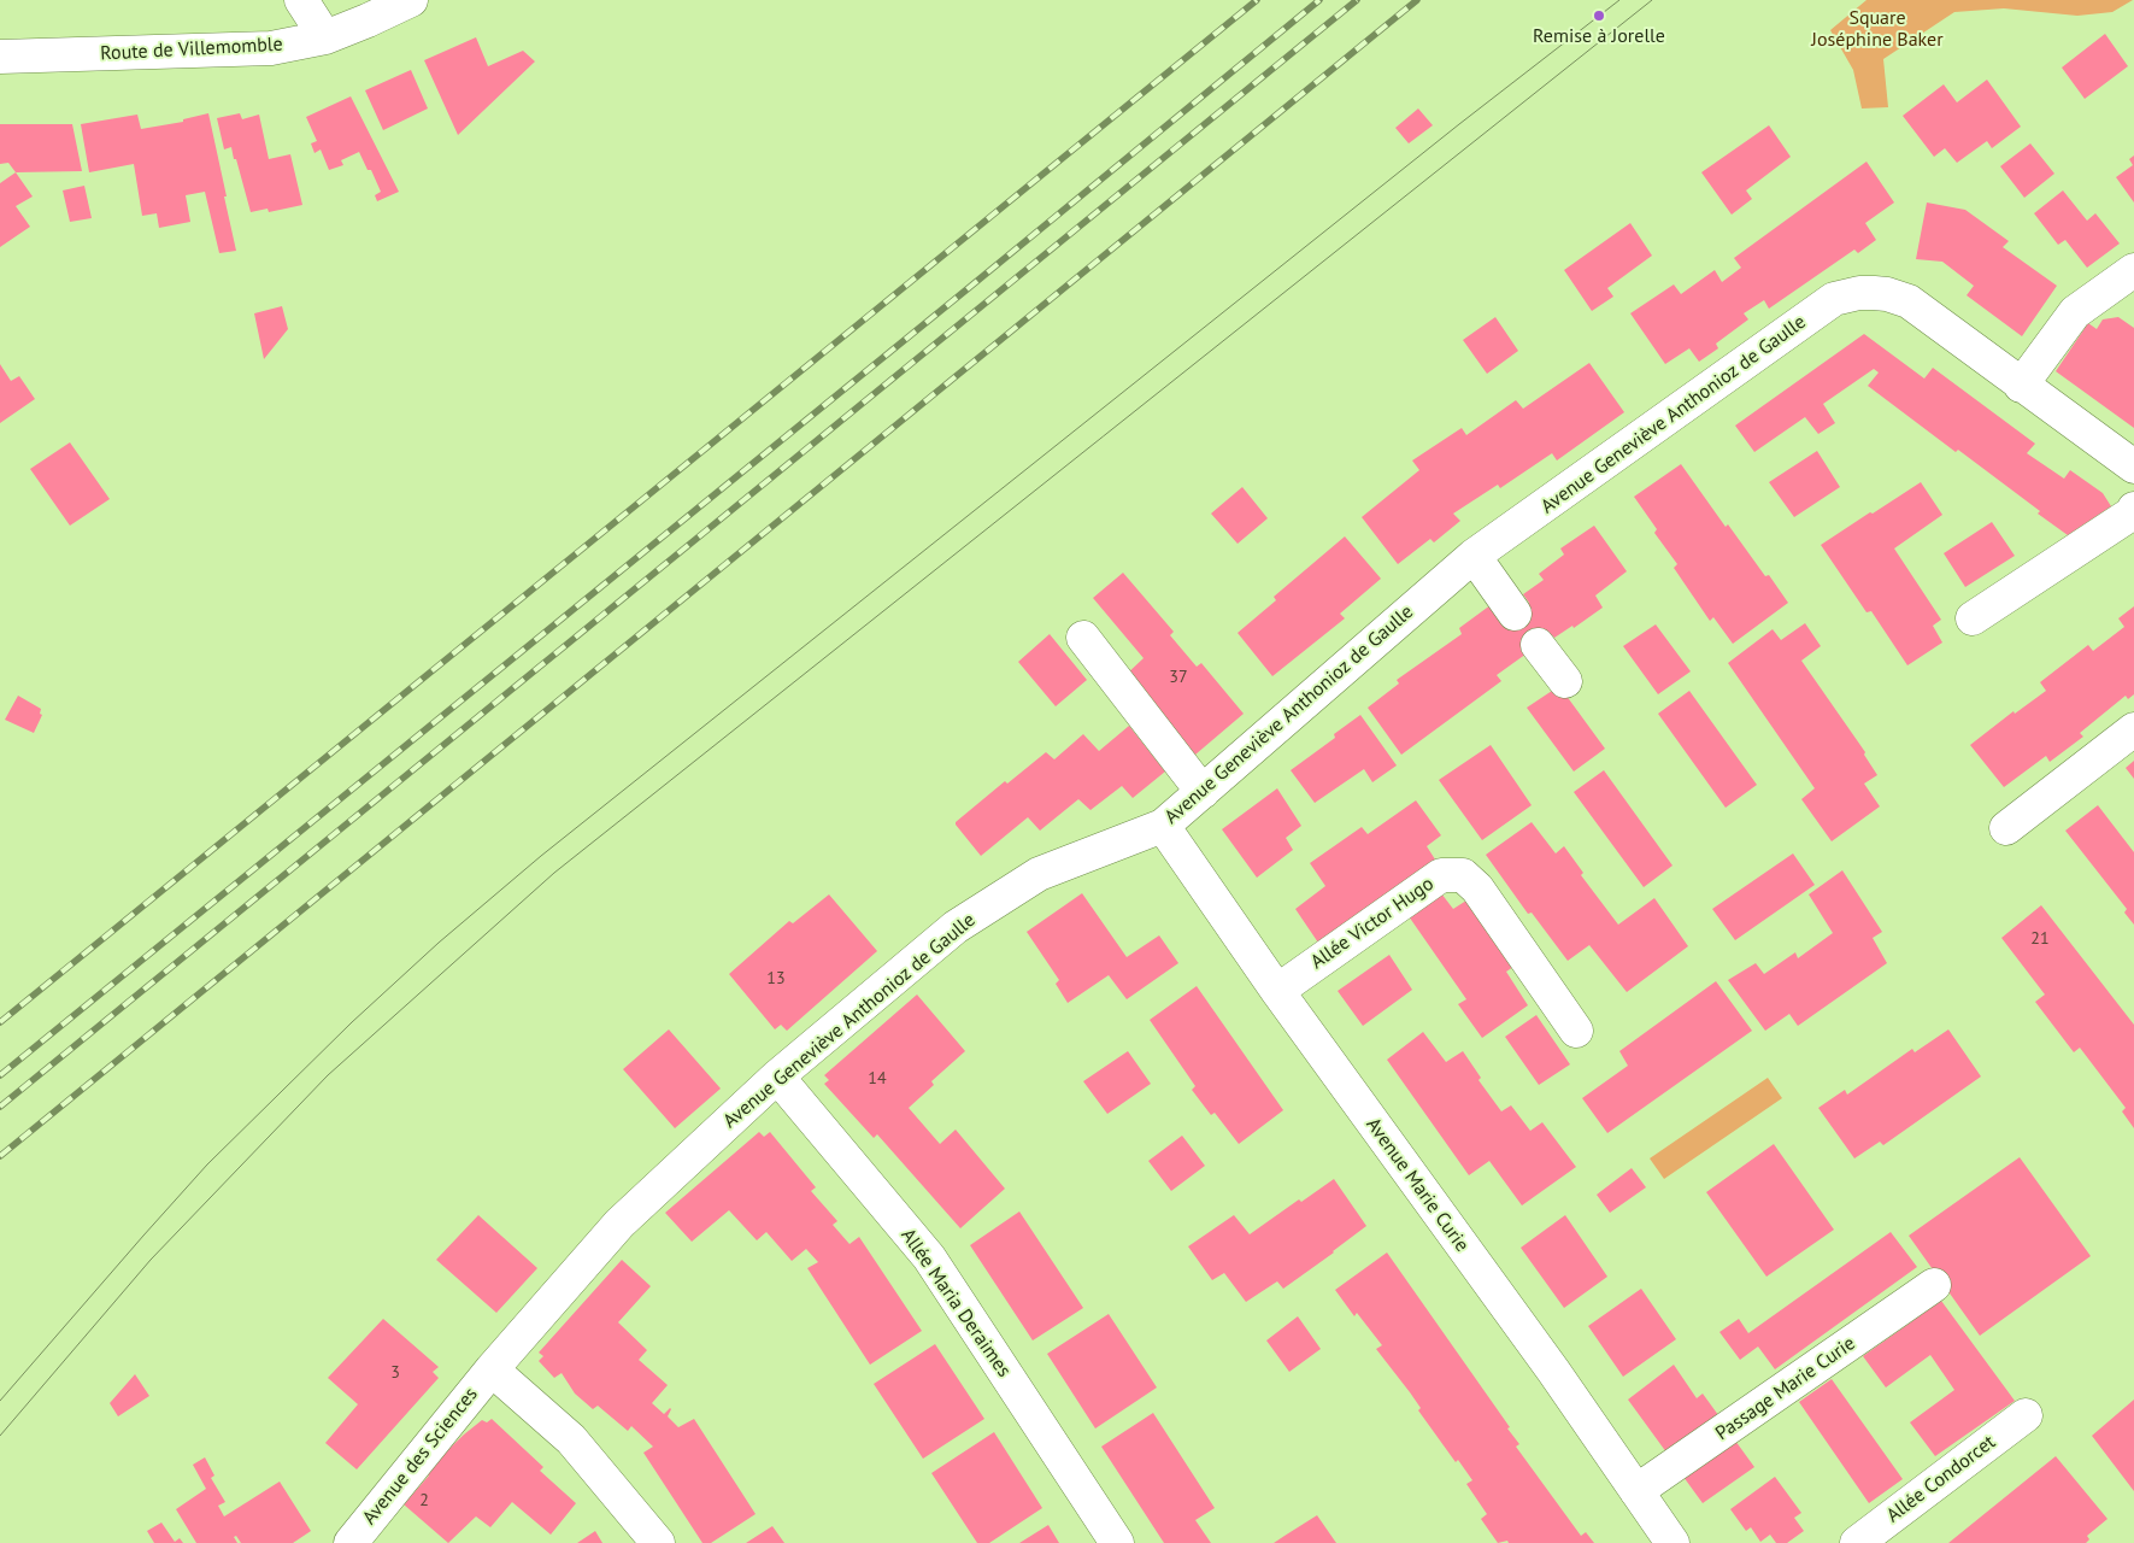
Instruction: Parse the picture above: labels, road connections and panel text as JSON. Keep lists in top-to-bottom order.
{
  "streets": {
    "street": [
      "Route de Villemomble",
      "Avenue Geneviève Anthonioz de Gaulle",
      "Allée Victor Hugo",
      "Avenue Marie Curie",
      "Allée Maria Deraimes",
      "Passage Marie Curie",
      "Avenue des Sciences",
      "Allée Condorcet"
    ]
  },
  "crossings": [
    ["Avenue Geneviève Anthonioz de Gaulle", "Avenue Marie Curie"],
    ["Avenue Geneviève Anthonioz de Gaulle", "Allée Maria Deraimes"],
    ["Avenue Geneviève Anthonioz de Gaulle", "Avenue des Sciences"],
    ["Allée Victor Hugo", "Avenue Marie Curie"],
    ["Avenue Marie Curie", "Passage Marie Curie"]
  ],
  "parks": ["Square Joséphine Baker"],
  "places": ["Remise à Jorelle"],
  "house_numbers": [
    "37",
    "21",
    "13",
    "14",
    "3",
    "2"
  ]
}
